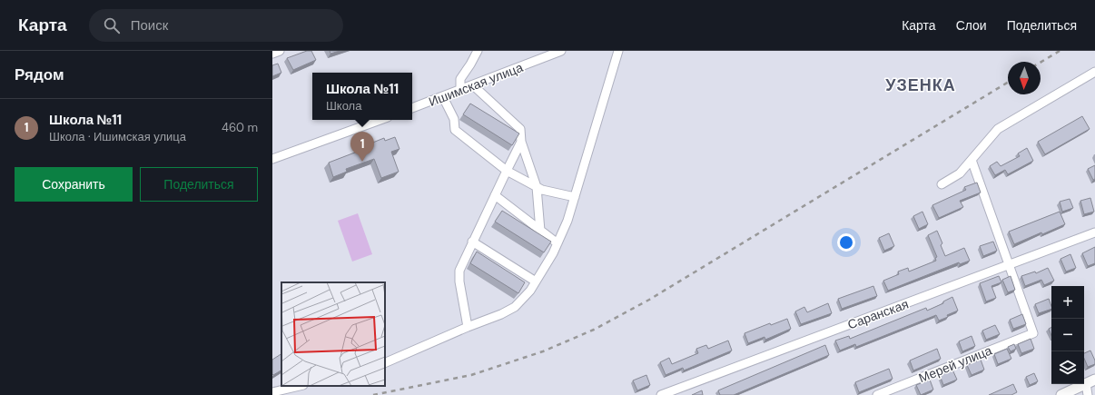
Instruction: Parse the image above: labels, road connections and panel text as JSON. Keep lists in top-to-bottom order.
{
  "streets": {
    "street": ["Ишимская улица", "Саранская", "Мерей улица"]
  },
  "crossings": [
    ["Саранская", "Мерей улица"]
  ],
  "districts": ["УЗЕНКА"],
  "north": "bottom",
  "page": {
    "header": "Карта",
    "search": "Поиск",
    "nav": ["Карта", "Слои", "Поделиться"],
    "heading": "Рядом",
    "popup": ["Школа №11", "Школа"],
    "list": [
      {
        "mark": "1",
        "name": "Школа №11",
        "note": "Школа · Ишимская улица",
        "value": "460 m"
      }
    ],
    "pins": "1",
    "buttons": ["Сохранить", "Поделиться"],
    "map_buttons": ["+", "−"]
  }
}
